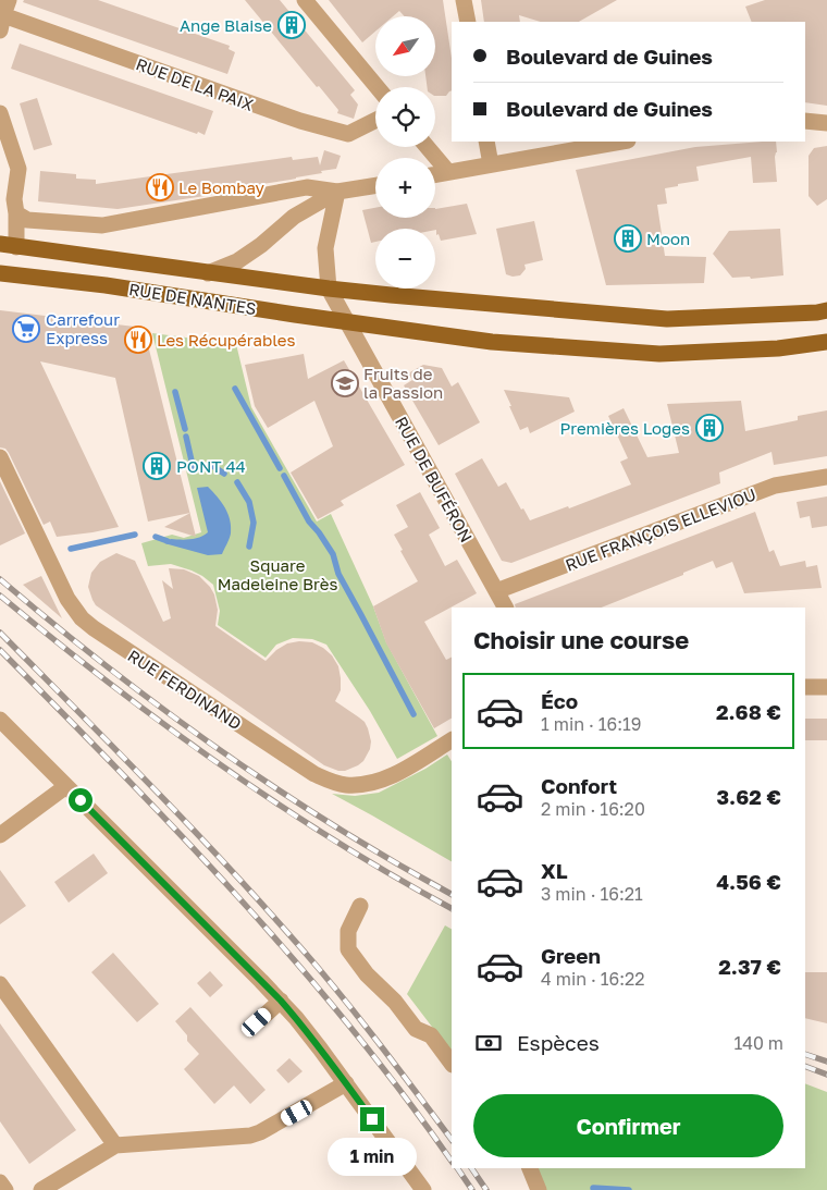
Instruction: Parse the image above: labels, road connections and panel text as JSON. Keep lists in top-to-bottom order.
{
  "streets": {
    "main road": ["RUE DE NANTES"],
    "street": [
      "RUE DE LA PAIX",
      "RUE DE BUFÉRON",
      "RUE FRANÇOIS ELLEVIOU",
      "RUE FERDINAND"
    ]
  },
  "crossings": [
    ["RUE DE NANTES", "RUE DE BUFÉRON"],
    ["RUE DE BUFÉRON", "RUE FRANÇOIS ELLEVIOU"]
  ],
  "parks": ["Square Madeleine Brès"],
  "places": {
    "building": [
      "Ange Blaise",
      "Moon",
      "Premières Loges",
      "PONT 44"
    ],
    "restaurant": ["Le Bombay", "Les Récupérables"],
    "supermarket": ["Carrefour Express"],
    "school or university": ["Fruits de la Passion"]
  },
  "north": "bottom left",
  "page": {
    "map_buttons": ["+", "−"],
    "banner": ["Boulevard de Guines", "Boulevard de Guines"],
    "heading": "Choisir une course",
    "list": [
      {
        "name": "Éco",
        "note": "1 min · 16:19",
        "value": "2.68 €"
      },
      {
        "name": "Confort",
        "note": "2 min · 16:20",
        "value": "3.62 €"
      },
      {
        "name": "XL",
        "note": "3 min · 16:21",
        "value": "4.56 €"
      },
      {
        "name": "Green",
        "note": "4 min · 16:22",
        "value": "2.37 €"
      }
    ],
    "pay": ["Espèces", "140 m"],
    "buttons": "Confirmer",
    "bubble": "1 min"
  }
}
